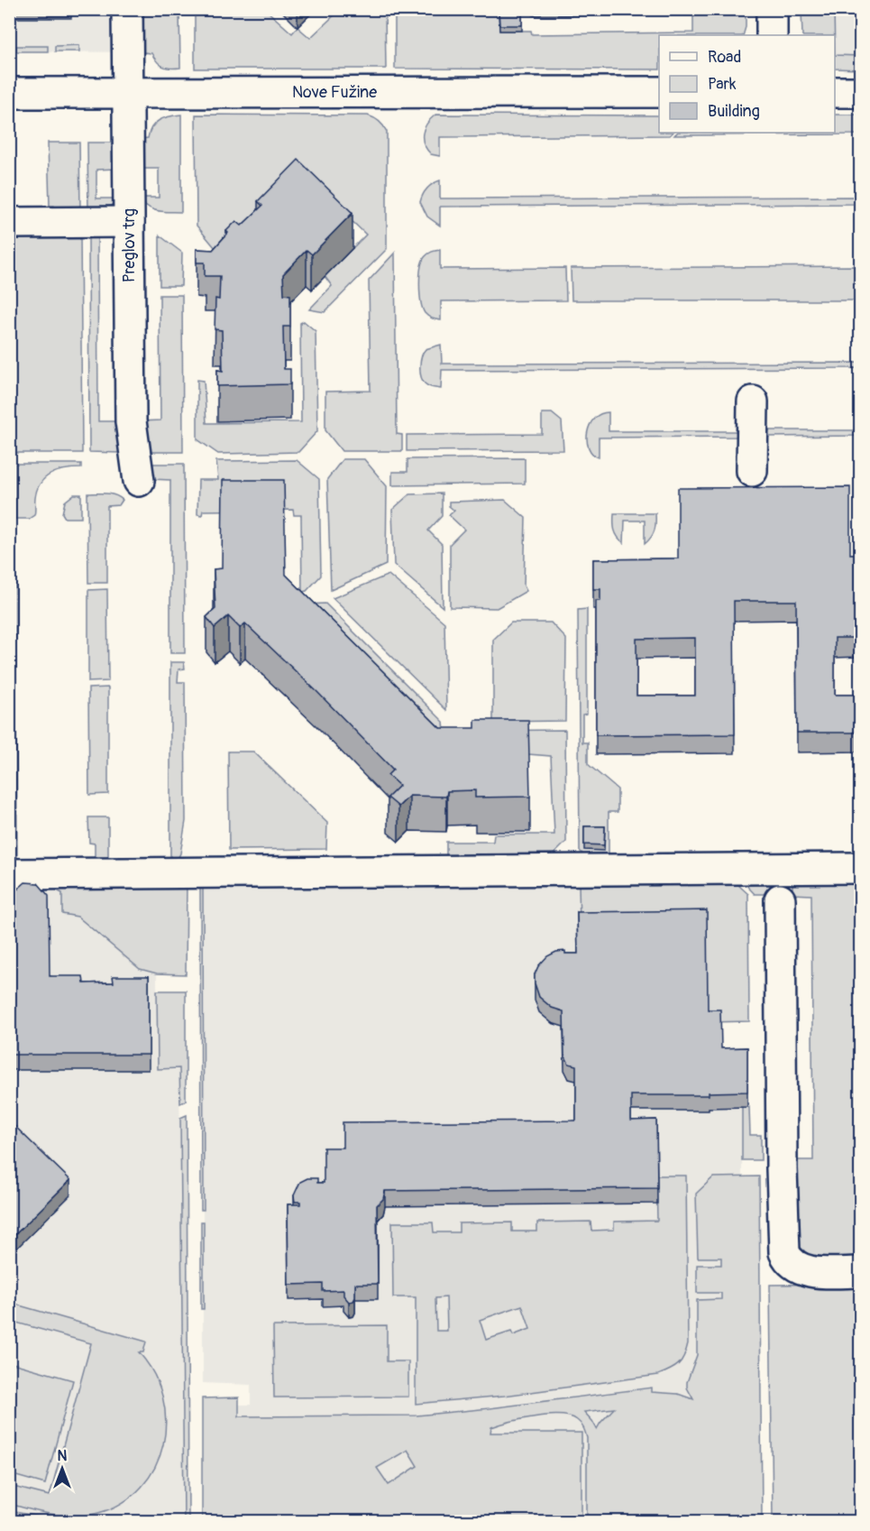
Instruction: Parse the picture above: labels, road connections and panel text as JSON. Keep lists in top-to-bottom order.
{
  "streets": {
    "street": ["Nove Fužine", "Preglov trg"]
  },
  "crossings": [
    ["Nove Fužine", "Preglov trg"]
  ],
  "legend": ["Road", "Park", "Building"],
  "north": "top"
}
